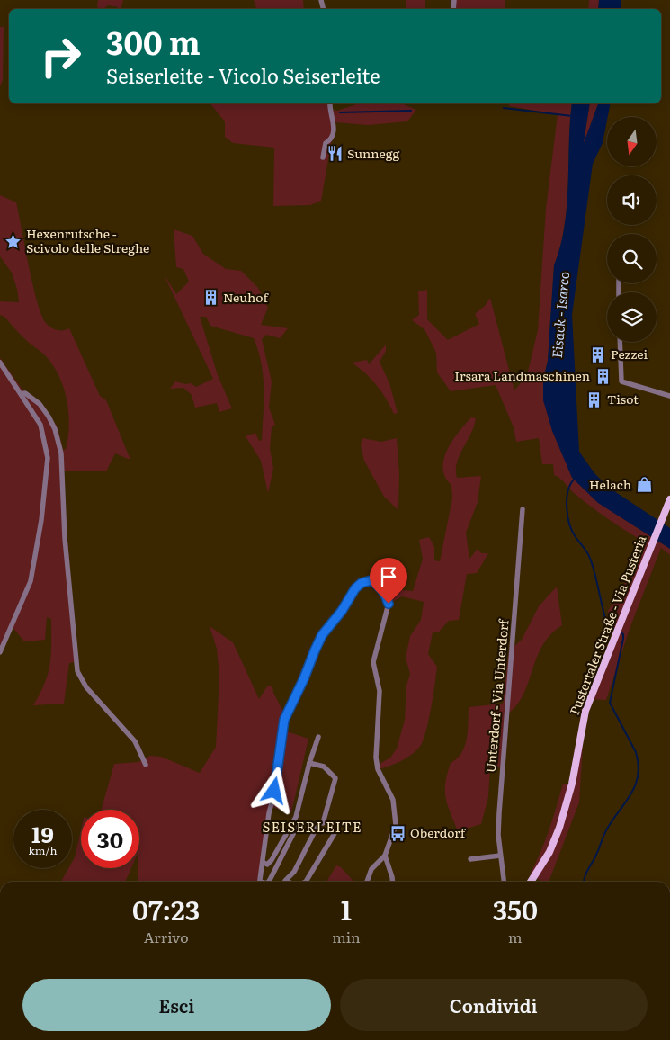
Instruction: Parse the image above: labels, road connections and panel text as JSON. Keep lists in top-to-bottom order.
{
  "streets": {
    "main road": ["Pustertaler Straße - Via Pusteria"],
    "street": ["Unterdorf - Via Unterdorf"]
  },
  "districts": ["SEISERLEITE"],
  "water": ["Eisack - Isarco"],
  "places": {
    "restaurant": ["Sunnegg"],
    "place": ["Hexenrutsche - Scivolo delle Streghe"],
    "building": [
      "Neuhof",
      "Pezzei",
      "Irsara Landmaschinen",
      "Tisot"
    ],
    "shop": ["Helach"],
    "bus stop": ["Oberdorf"]
  },
  "north": "bottom",
  "page": {
    "turn": ["300 m", "Seiserleite - Vicolo Seiserleite"],
    "speed": "19 km/h",
    "limit": "30",
    "eta": [
      "07:23",
      "Arrivo",
      "1",
      "min",
      "350",
      "m"
    ],
    "buttons": ["Esci", "Condividi"]
  }
}
